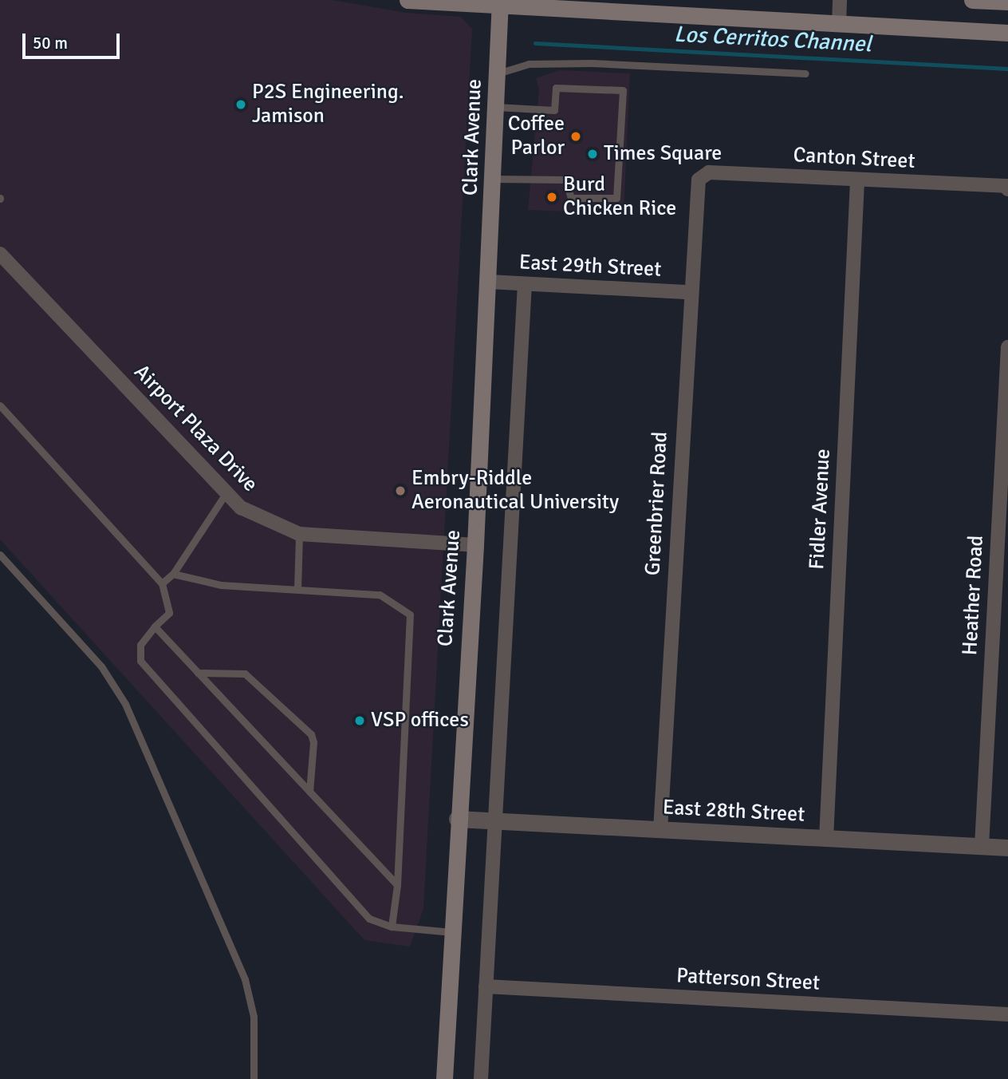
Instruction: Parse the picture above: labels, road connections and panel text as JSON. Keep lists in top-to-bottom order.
{
  "streets": {
    "main road": ["Clark Avenue"],
    "street": [
      "Canton Street",
      "East 29th Street",
      "Airport Plaza Drive",
      "Greenbrier Road",
      "Fidler Avenue",
      "Heather Road",
      "East 28th Street",
      "Patterson Street"
    ]
  },
  "crossings": [
    ["Clark Avenue", "East 29th Street"],
    ["Clark Avenue", "Airport Plaza Drive"],
    ["Clark Avenue", "East 28th Street"],
    ["Canton Street", "Greenbrier Road"],
    ["Canton Street", "Fidler Avenue"],
    ["East 29th Street", "Greenbrier Road"],
    ["Greenbrier Road", "East 28th Street"],
    ["Fidler Avenue", "East 28th Street"],
    ["Heather Road", "East 28th Street"]
  ],
  "water": ["Los Cerritos Channel"],
  "places": [
    "P2S Engineering. Jamison",
    "Coffee Parlor",
    "Times Square",
    "Burd Chicken Rice",
    "Embry-Riddle Aeronautical University",
    "VSP offices"
  ],
  "scale_bar": "50 m"
}
